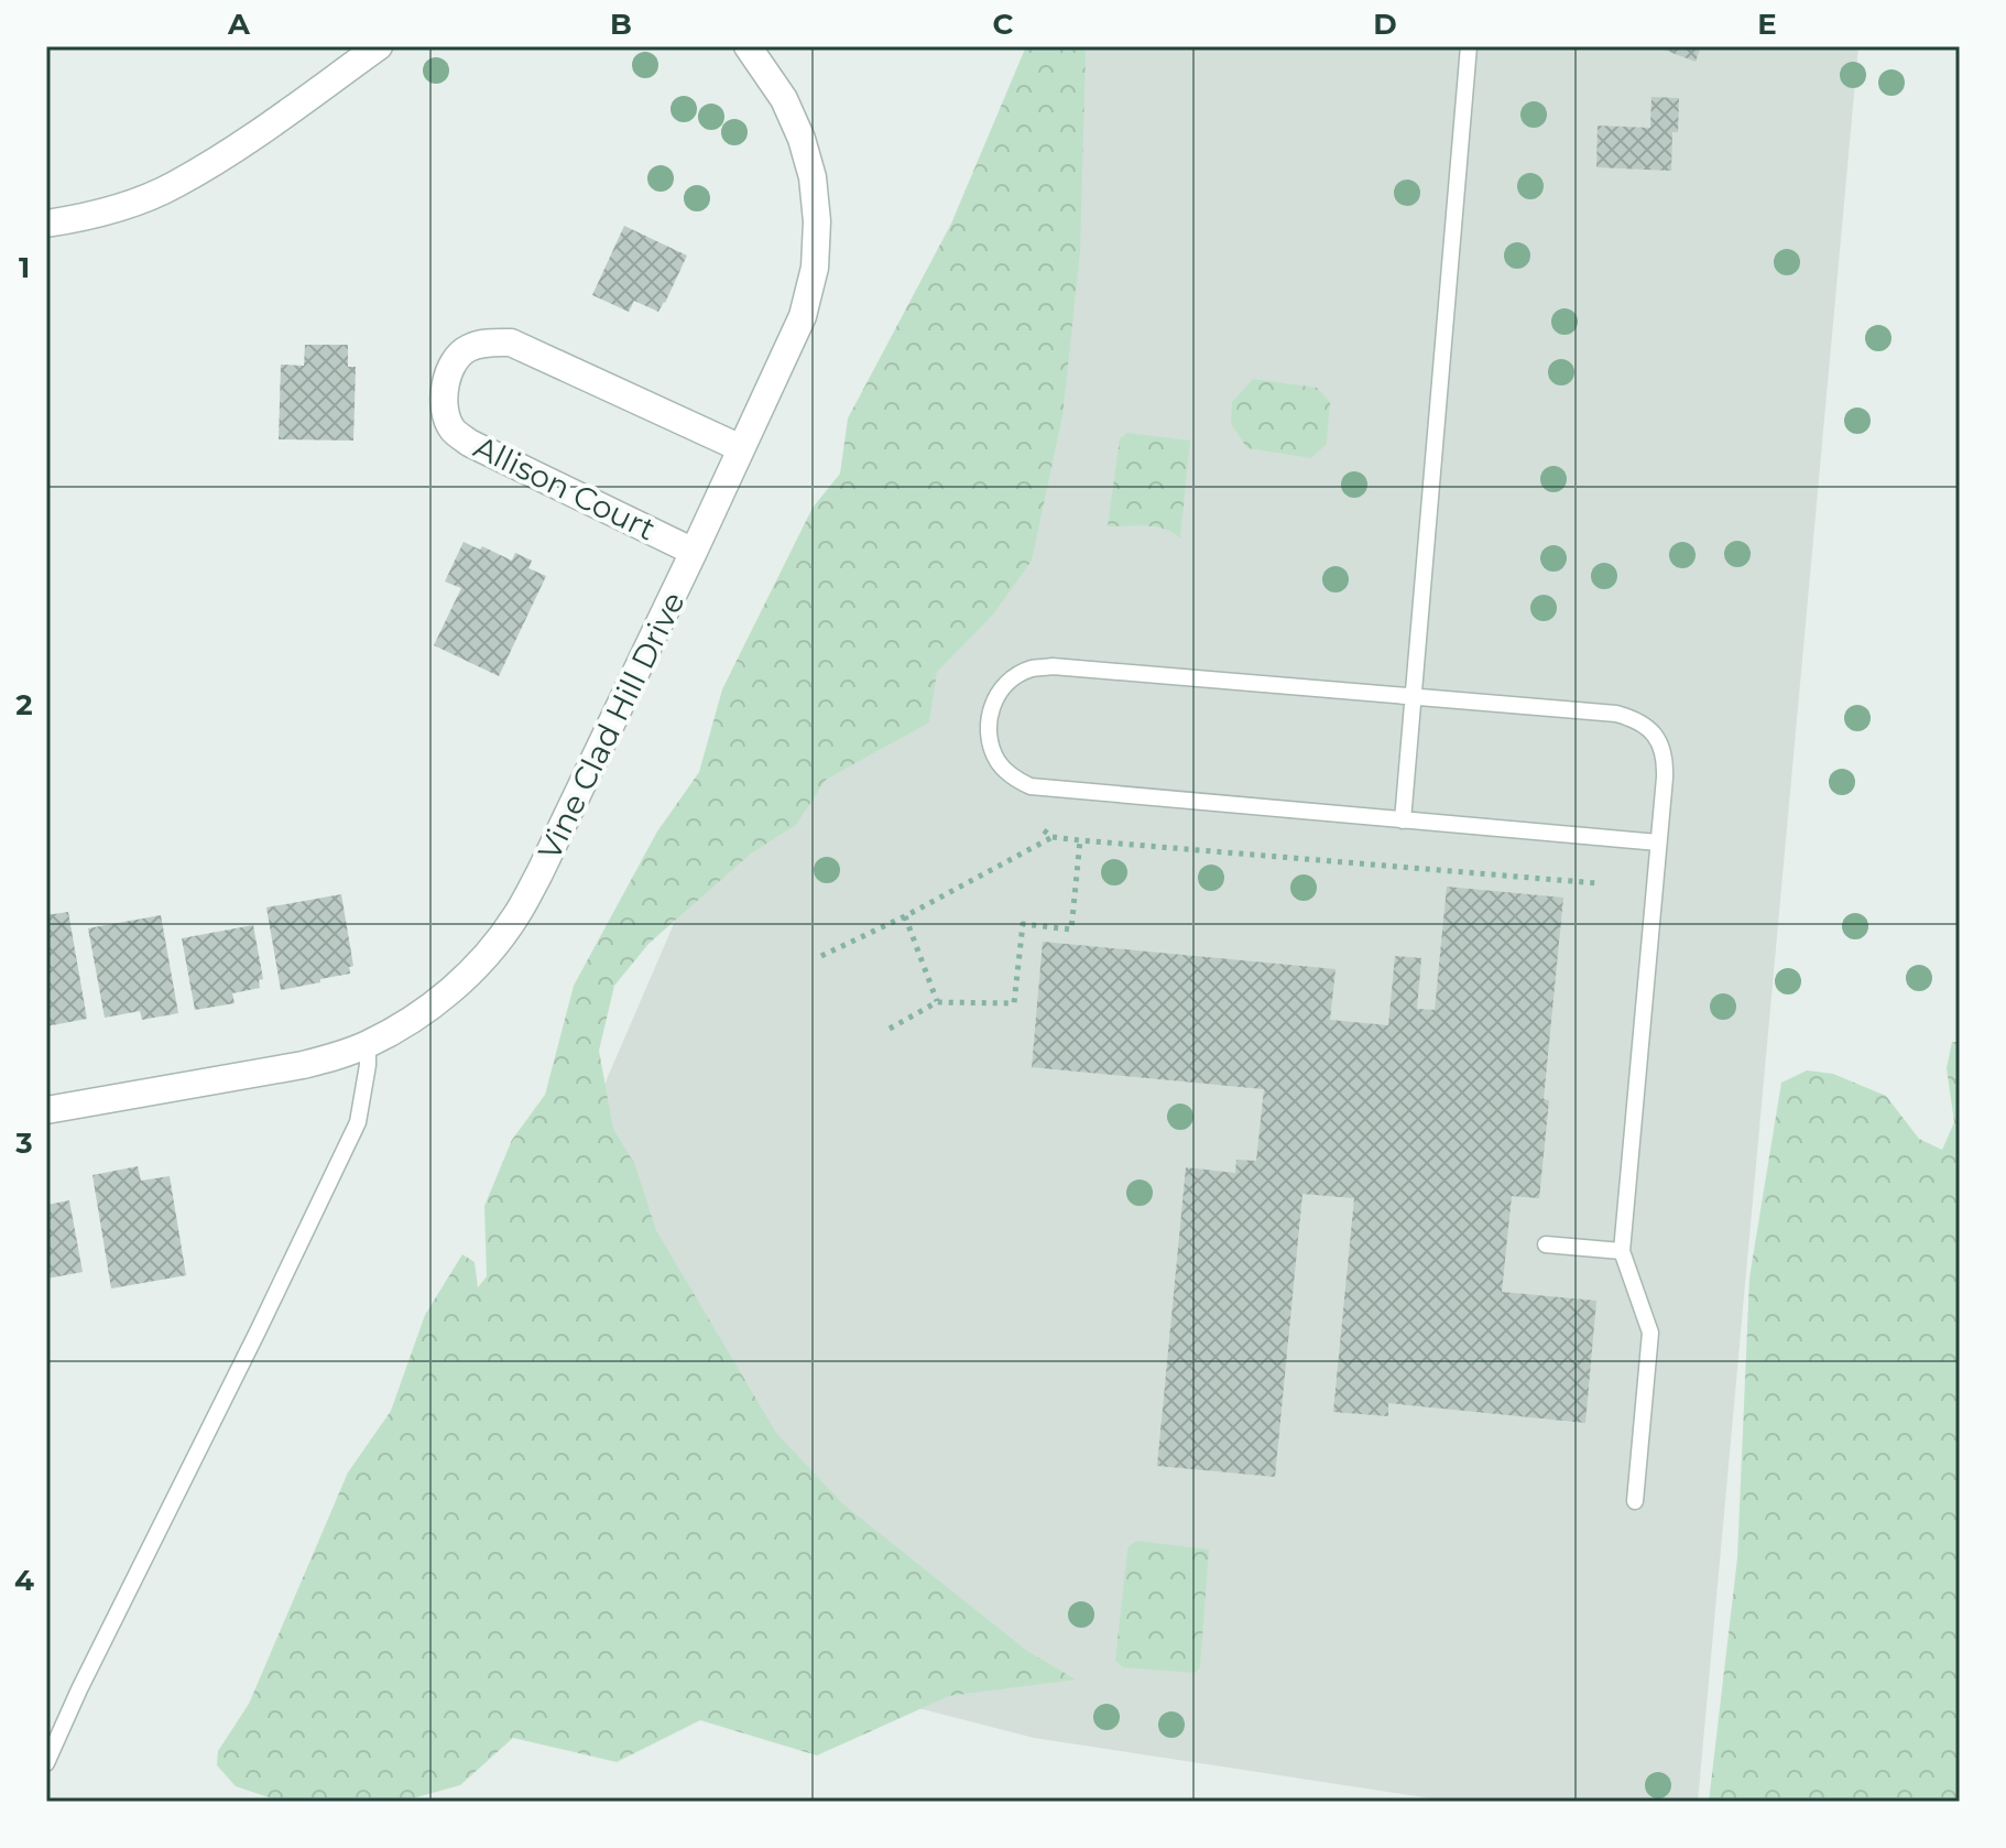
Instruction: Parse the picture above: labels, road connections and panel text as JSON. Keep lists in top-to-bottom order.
{
  "streets": {
    "street": ["Allison Court", "Vine Clad Hill Drive"]
  },
  "crossings": [
    ["Allison Court", "Vine Clad Hill Drive"]
  ],
  "grid": {
    "columns": [
      "A",
      "B",
      "C",
      "D",
      "E"
    ],
    "rows": [
      "1",
      "2",
      "3",
      "4"
    ]
  }
}
